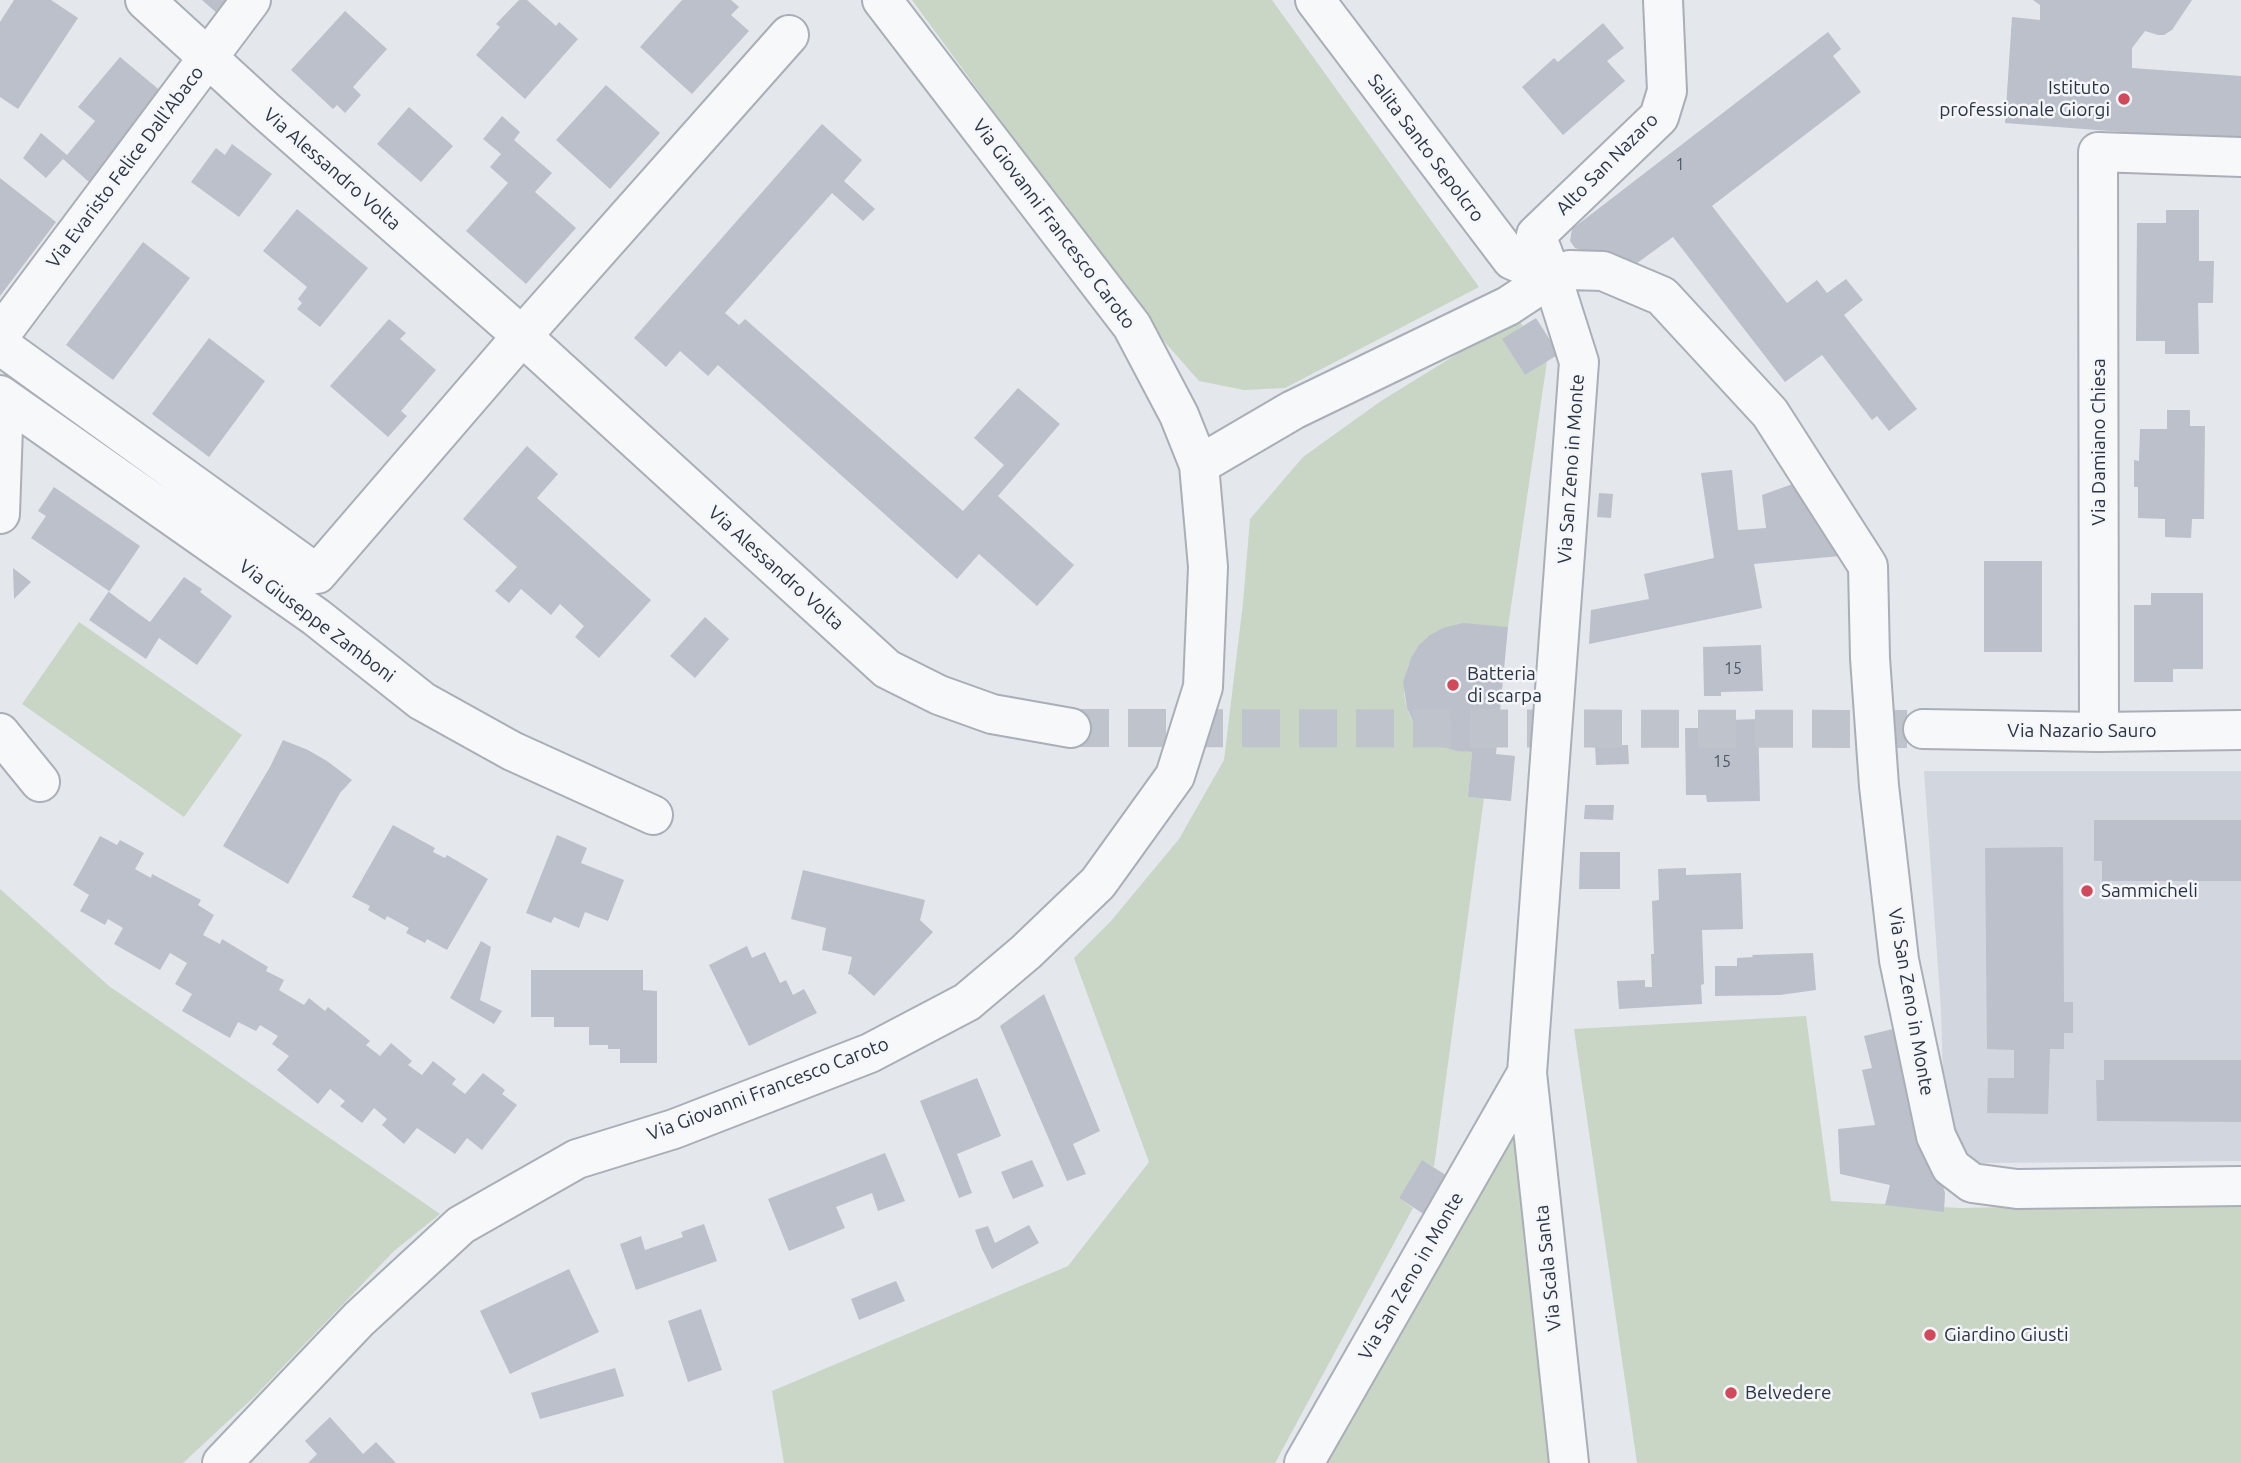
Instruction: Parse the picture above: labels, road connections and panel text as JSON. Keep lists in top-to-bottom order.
{
  "streets": {
    "street": [
      "Salita Santo Sepolcro",
      "Alto San Nazaro",
      "Via Evaristo Felice Dall'Abaco",
      "Via Alessandro Volta",
      "Via Giovanni Francesco Caroto",
      "Via Damiano Chiesa",
      "Via San Zeno in Monte",
      "Via Giuseppe Zamboni",
      "Via Nazario Sauro",
      "Via Scala Santa"
    ]
  },
  "crossings": [
    ["Salita Santo Sepolcro", "Alto San Nazaro"],
    ["Salita Santo Sepolcro", "Via San Zeno in Monte"],
    ["Alto San Nazaro", "Via San Zeno in Monte"],
    ["Via Evaristo Felice Dall'Abaco", "Via Alessandro Volta"],
    ["Via Alessandro Volta", "Via Giuseppe Zamboni"],
    ["Via Damiano Chiesa", "Via Nazario Sauro"],
    ["Via San Zeno in Monte", "Via Scala Santa"]
  ],
  "places": [
    "Istituto professionale Giorgi",
    "Batteria di scarpa",
    "Sammicheli",
    "Giardino Giusti",
    "Belvedere"
  ],
  "house_numbers": ["1", "15", "15"]
}
